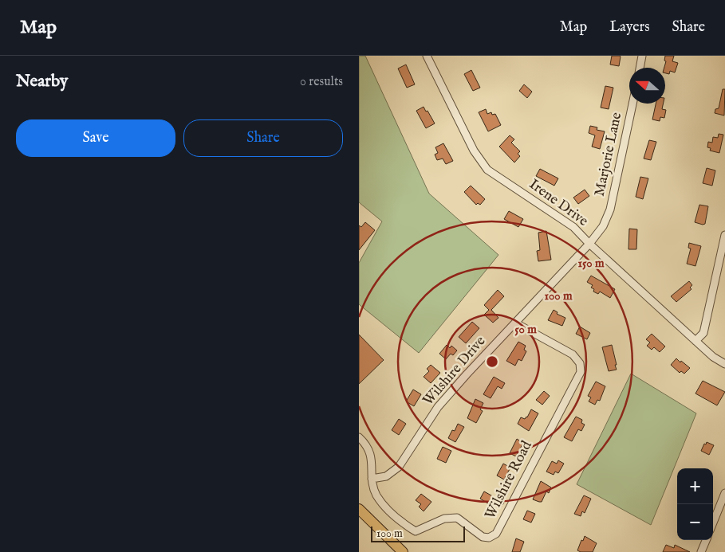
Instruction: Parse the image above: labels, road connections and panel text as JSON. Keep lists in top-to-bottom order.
{
  "streets": {
    "street": [
      "Marjorie Lane",
      "Irene Drive",
      "Wilshire Drive",
      "Wilshire Road"
    ]
  },
  "crossings": [
    ["Marjorie Lane", "Irene Drive"],
    ["Marjorie Lane", "Wilshire Drive"],
    ["Irene Drive", "Wilshire Drive"],
    ["Wilshire Drive", "Wilshire Road"]
  ],
  "scale_bar": "100 m",
  "north": "left",
  "page": {
    "header": "Map",
    "nav": ["Map", "Layers", "Share"],
    "heading": ["Nearby", "0 results"],
    "buttons": ["Save", "Share"],
    "map_buttons": ["+", "−"],
    "scale": "100 m"
  },
  "rings": ["150 m", "100 m", "50 m"]
}
